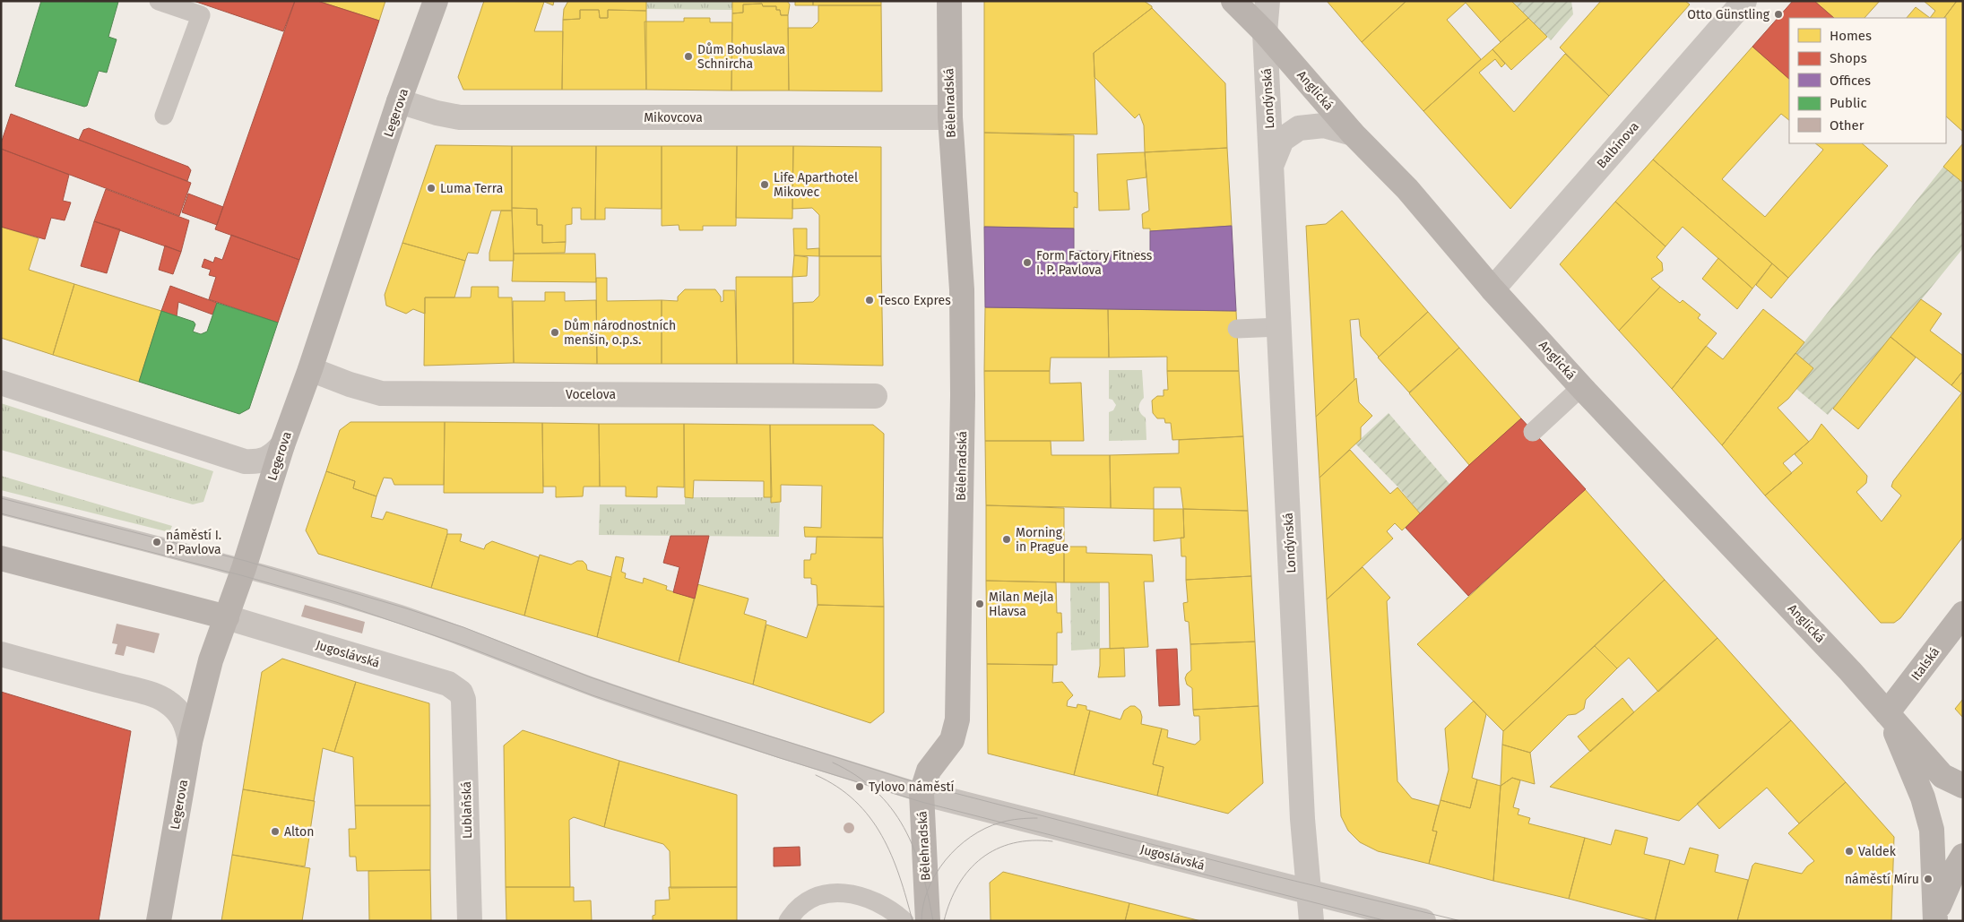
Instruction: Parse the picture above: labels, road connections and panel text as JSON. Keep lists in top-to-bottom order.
{
  "streets": {
    "street": [
      "Anglická",
      "Londýnská",
      "Bělehradská",
      "Legerova",
      "Mikovcova",
      "Balbínova",
      "Vocelova",
      "Jugoslávská",
      "Italská",
      "Lublaňská"
    ]
  },
  "crossings": [
    ["Anglická", "Londýnská"],
    ["Anglická", "Balbínova"],
    ["Anglická", "Italská"],
    ["Londýnská", "Jugoslávská"],
    ["Bělehradská", "Mikovcova"],
    ["Bělehradská", "Jugoslávská"],
    ["Legerova", "Mikovcova"],
    ["Legerova", "Vocelova"],
    ["Legerova", "Jugoslávská"],
    ["Jugoslávská", "Lublaňská"]
  ],
  "places": [
    "Otto Günstling",
    "Dům Bohuslava Schnircha",
    "Life Aparthotel Mikovec",
    "Luma Terra",
    "Form Factory Fitness I. P. Pavlova",
    "Tesco Expres",
    "Dům národnostních menšin, o.p.s.",
    "Morning in Prague",
    "náměstí I. P. Pavlova",
    "Milan Mejla Hlavsa",
    "Tylovo náměstí",
    "Alton",
    "Valdek",
    "náměstí Míru"
  ],
  "legend": [
    "Homes",
    "Shops",
    "Offices",
    "Public",
    "Other"
  ]
}
